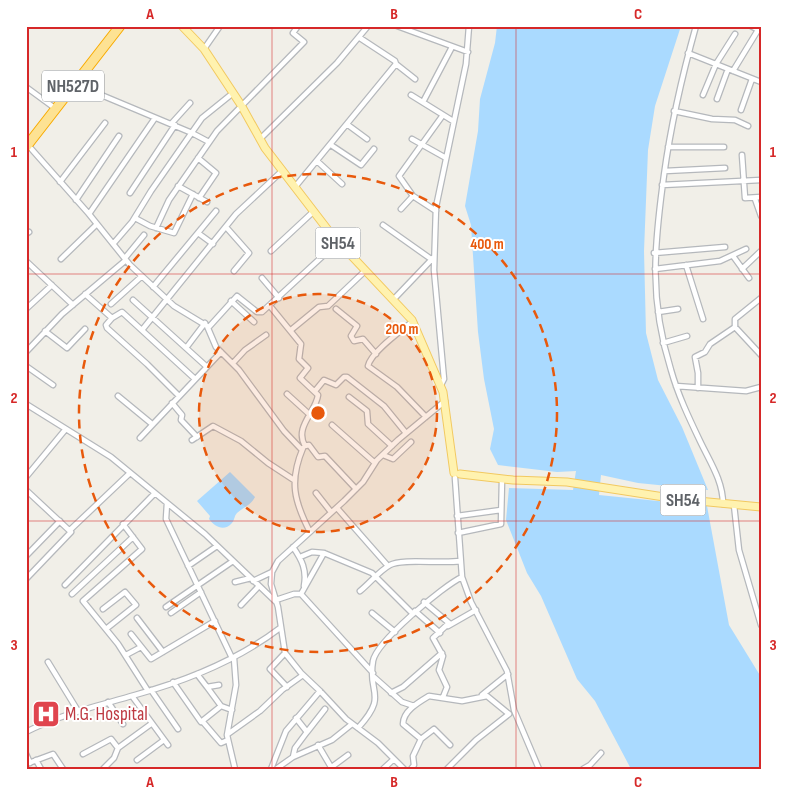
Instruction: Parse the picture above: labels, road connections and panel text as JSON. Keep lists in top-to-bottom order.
{
  "streets": {
    "highway": ["NH527D"],
    "main road": ["SH54"]
  },
  "places": {
    "hospital": ["M.G. Hospital"]
  },
  "grid": {
    "columns": ["A", "B", "C"],
    "rows": ["1", "2", "3"]
  },
  "rings": ["400 m", "200 m"]
}
